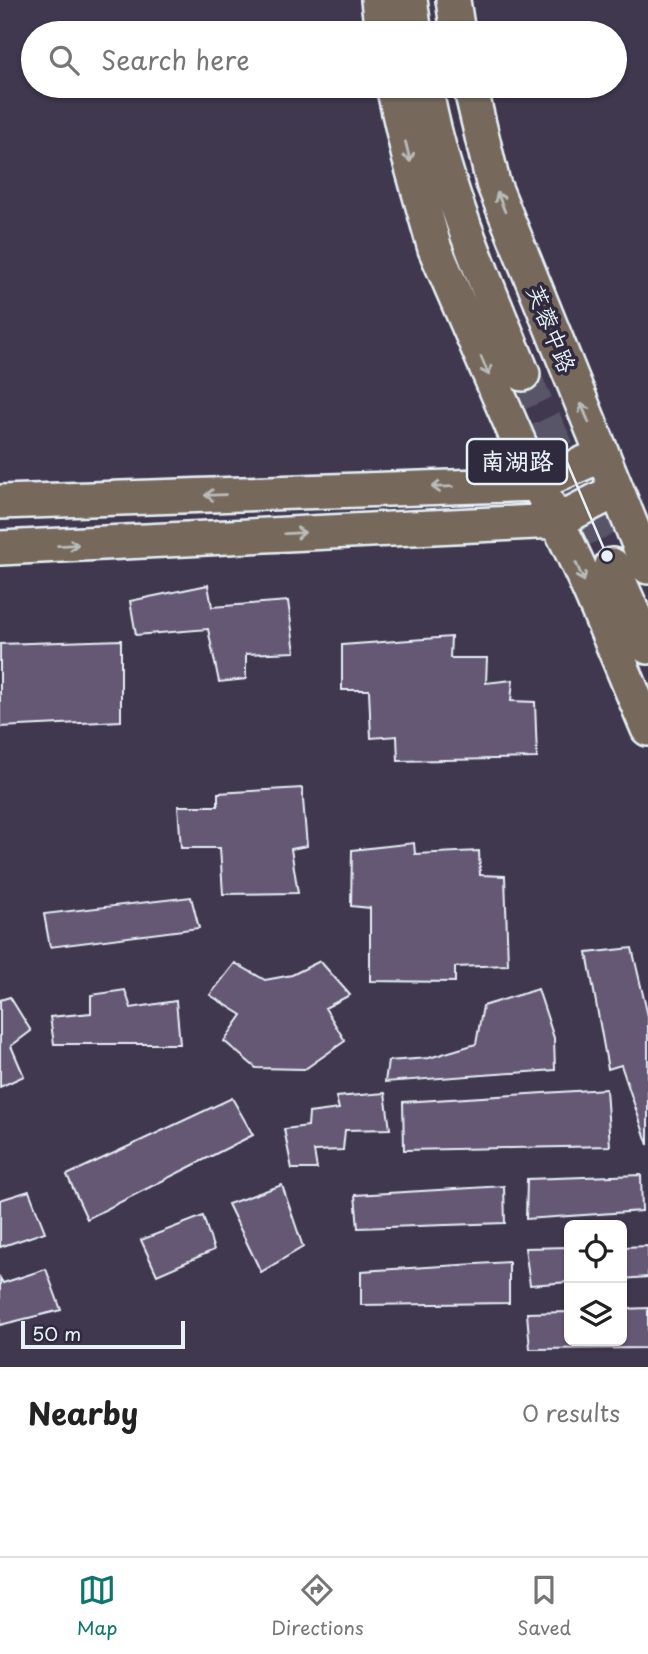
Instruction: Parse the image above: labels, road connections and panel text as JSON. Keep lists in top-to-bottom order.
{
  "streets": {
    "main road": ["芙蓉中路"]
  },
  "places": ["南湖路"],
  "scale_bar": "50 m",
  "page": {
    "search": "Search here",
    "scale": "50 m",
    "heading": ["Nearby", "0 results"],
    "nav": ["Map", "Directions", "Saved"]
  }
}
